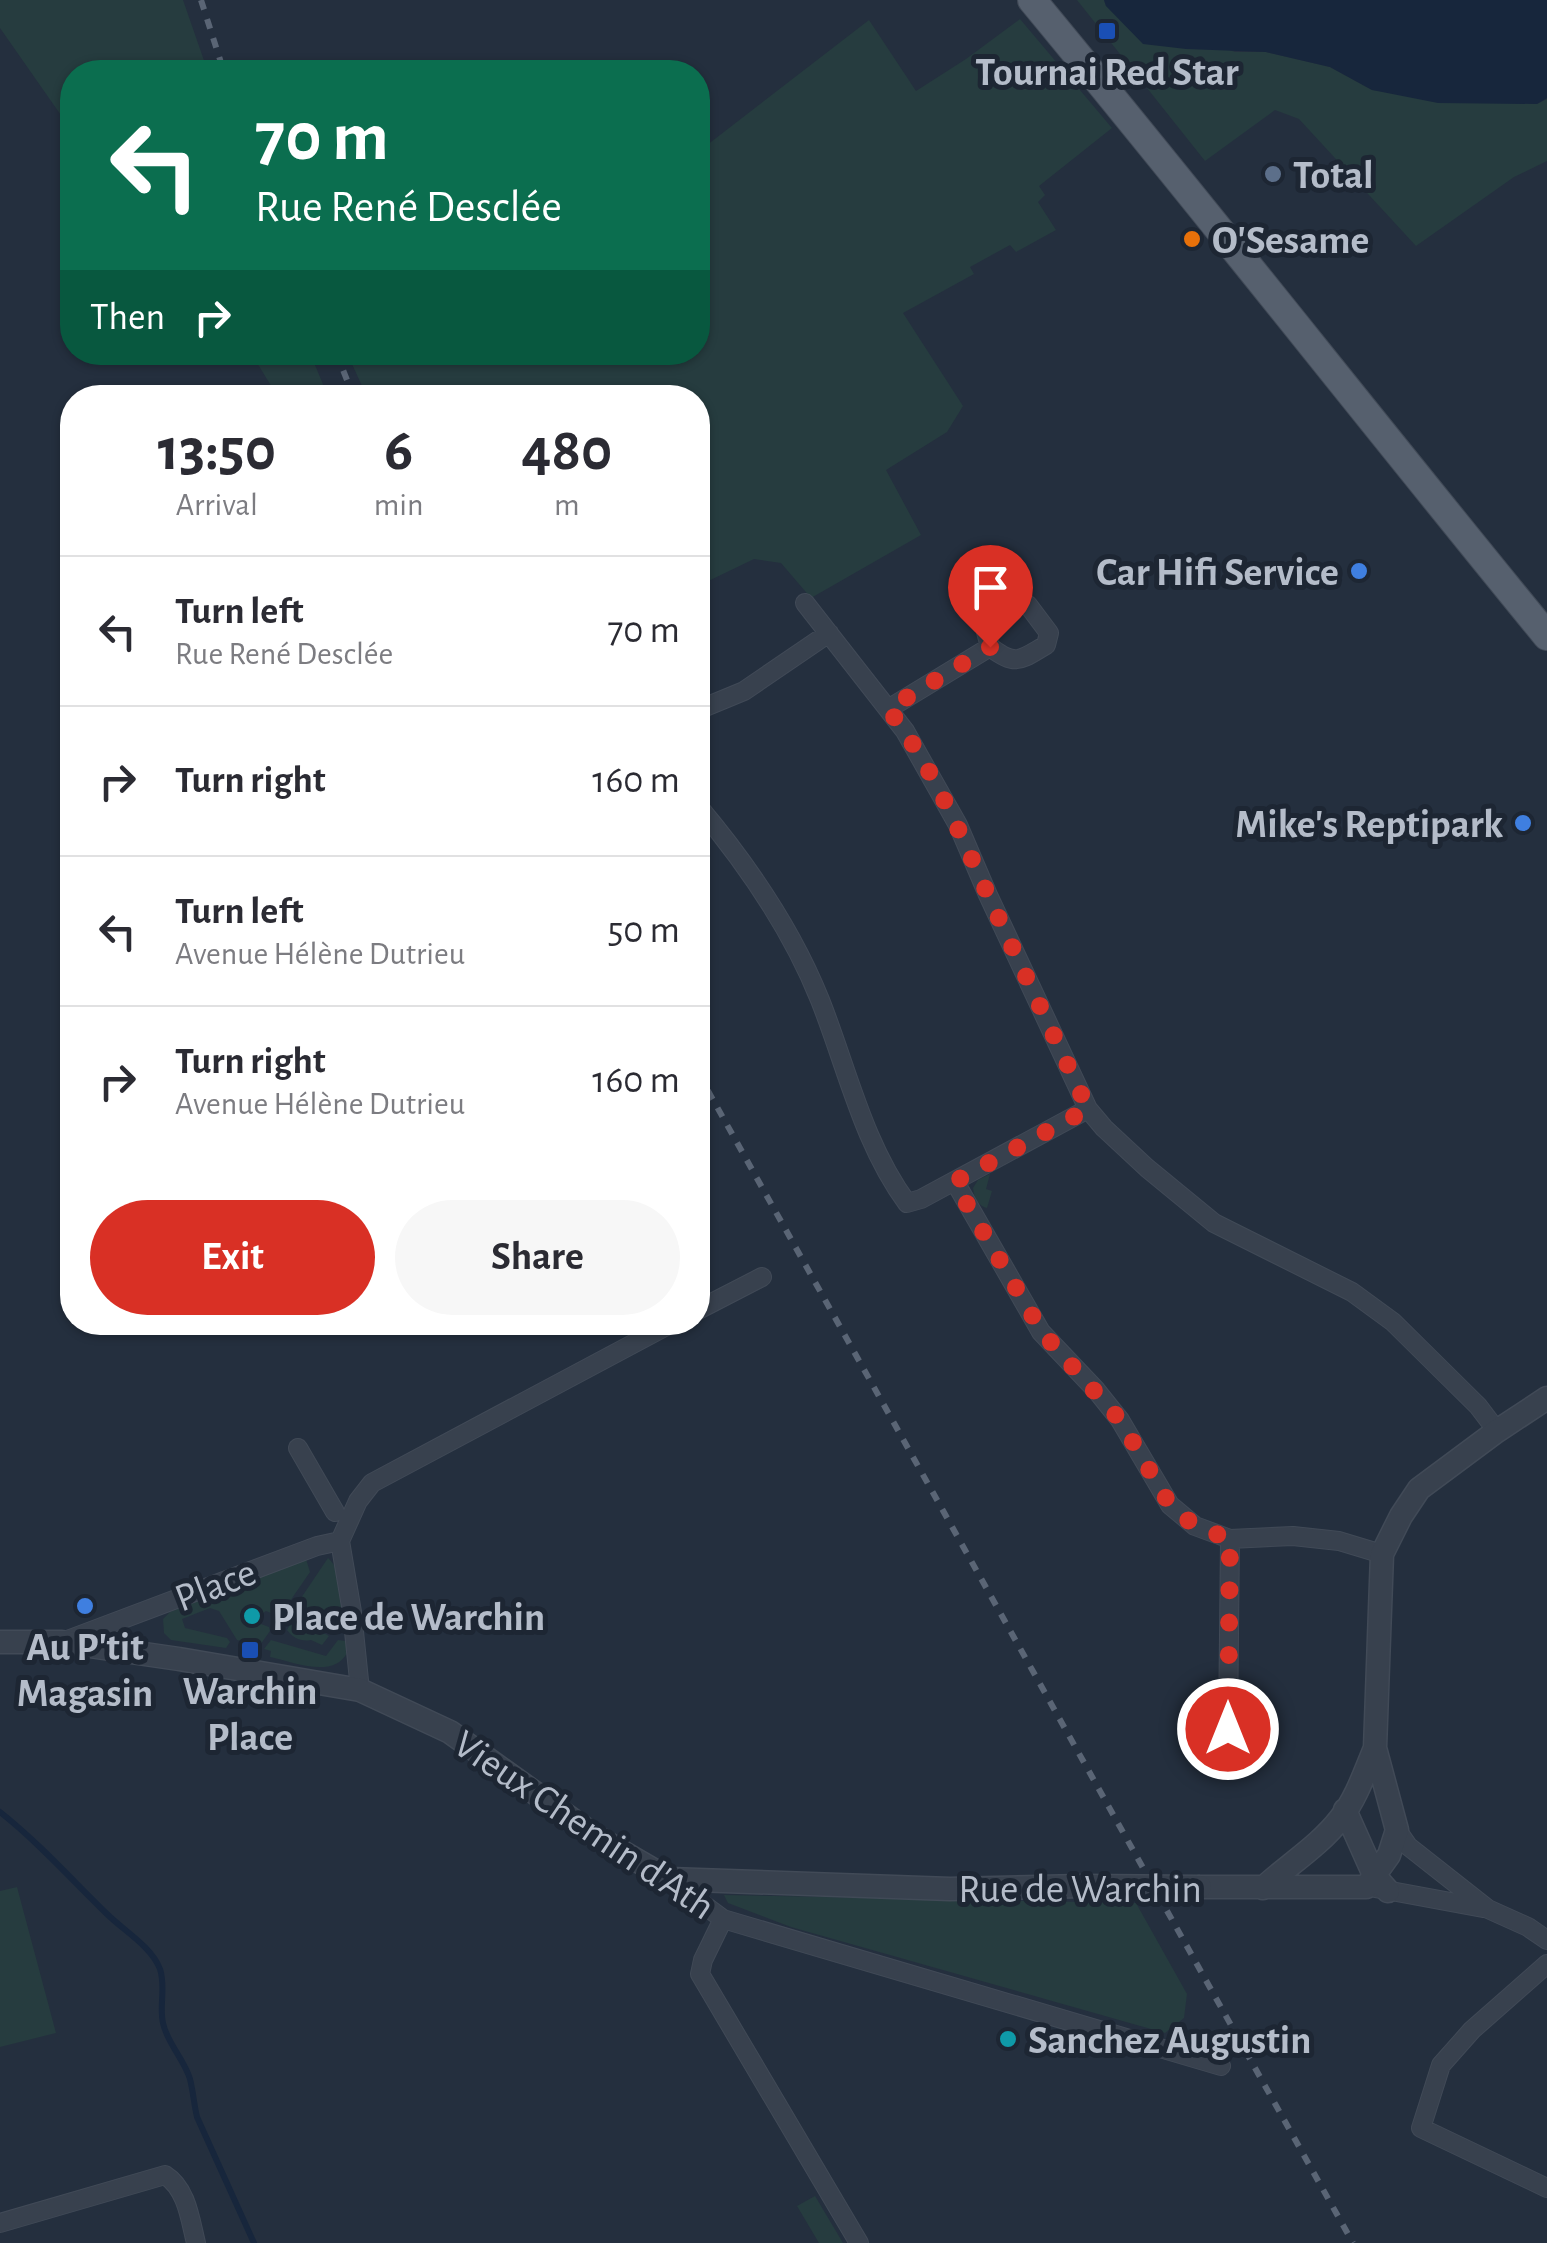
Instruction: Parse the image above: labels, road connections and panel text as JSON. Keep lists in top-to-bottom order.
{
  "streets": {
    "street": ["Place", "Vieux Chemin d'Ath", "Rue de Warchin"]
  },
  "crossings": [
    ["Place", "Vieux Chemin d'Ath"],
    ["Vieux Chemin d'Ath", "Rue de Warchin"]
  ],
  "places": {
    "transit": ["Tournai Red Star", "Warchin Place"],
    "other": [
      "Total",
      "O'Sesame",
      "Car Hifi Service",
      "Mike's Reptipark",
      "Au P'tit Magasin",
      "Place de Warchin",
      "Sanchez Augustin"
    ]
  },
  "page": {
    "turn": ["70 m", "Rue René Desclée"],
    "then": "Then",
    "eta": [
      "13:50",
      "Arrival",
      "6",
      "min",
      "480",
      "m"
    ],
    "list": [
      {
        "name": "Turn left",
        "note": "Rue René Desclée",
        "value": "70 m"
      },
      {
        "name": "Turn right",
        "value": "160 m"
      },
      {
        "name": "Turn left",
        "note": "Avenue Hélène Dutrieu",
        "value": "50 m"
      },
      {
        "name": "Turn right",
        "note": "Avenue Hélène Dutrieu",
        "value": "160 m"
      }
    ],
    "buttons": ["Exit", "Share"]
  }
}
